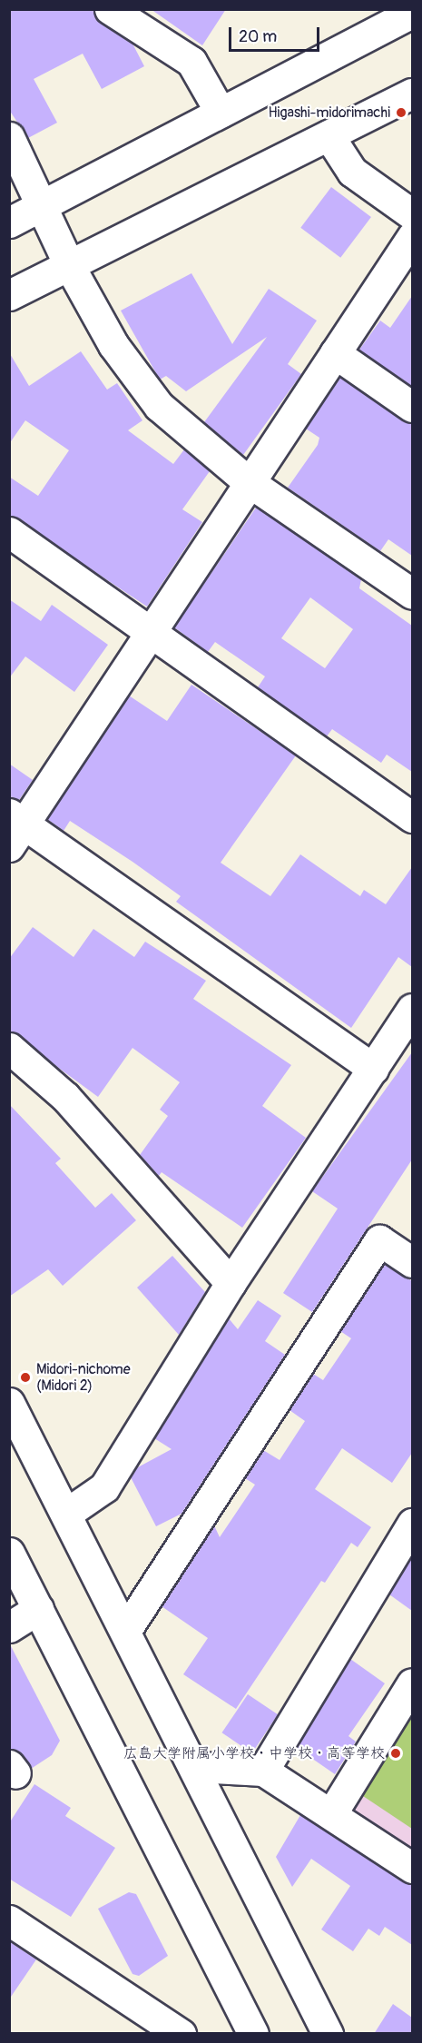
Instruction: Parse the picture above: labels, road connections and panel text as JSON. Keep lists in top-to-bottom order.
{
  "places": ["Higashi-midorimachi", "Midori-nichome (Midori 2)", "広島大学附属小学校・中学校・高等学校"],
  "scale_bar": "20 m"
}
